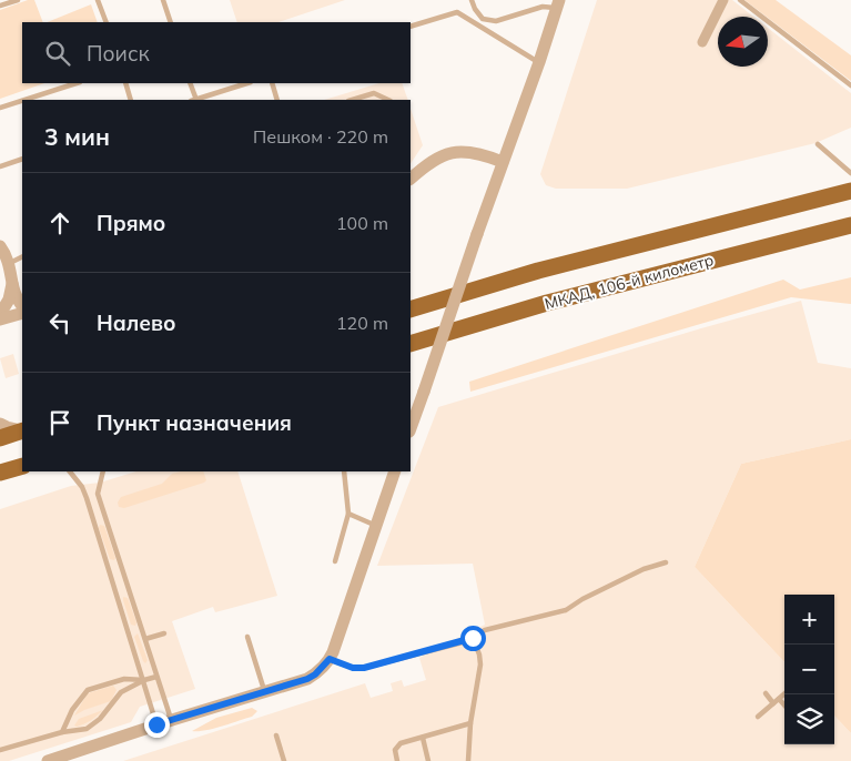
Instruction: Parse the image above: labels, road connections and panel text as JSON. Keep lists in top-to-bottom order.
{
  "streets": {
    "highway": ["МКАД, 106-й километр"]
  },
  "north": "left",
  "page": {
    "search": "Поиск",
    "heading": ["3 мин", "Пешком · 220 m"],
    "list": [
      ["Прямо", "100 m"],
      ["Налево", "120 m"],
      "Пункт назначения"
    ],
    "map_buttons": ["+", "−"]
  }
}
